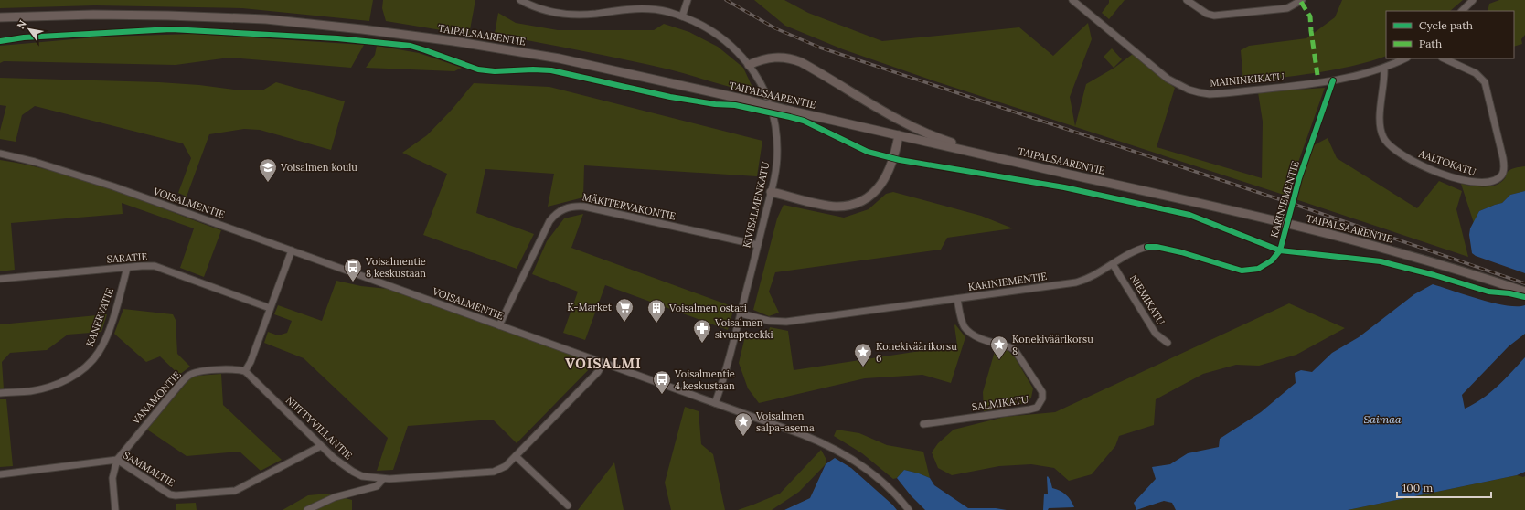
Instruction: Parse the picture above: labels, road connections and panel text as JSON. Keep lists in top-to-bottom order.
{
  "streets": {
    "main road": ["TAIPALSAARENTIE"],
    "street": [
      "MAININKIKATU",
      "AALTOKATU",
      "KARINIEMENTIE",
      "VOISALMENTIE",
      "KIVISALMENKATU",
      "MÄKITERVAKONTIE",
      "SARATIE",
      "NIEMIKATU",
      "KANERVATIE",
      "VANAMONTIE",
      "SALMIKATU",
      "NIITTYVILLANTIE",
      "SAMMALTIE"
    ]
  },
  "crossings": [
    ["MAININKIKATU", "AALTOKATU"],
    ["KARINIEMENTIE", "KIVISALMENKATU"],
    ["KARINIEMENTIE", "NIEMIKATU"],
    ["KARINIEMENTIE", "SALMIKATU"],
    ["VOISALMENTIE", "KIVISALMENKATU"],
    ["VOISALMENTIE", "MÄKITERVAKONTIE"],
    ["VOISALMENTIE", "NIITTYVILLANTIE"],
    ["KIVISALMENKATU", "MÄKITERVAKONTIE"],
    ["SARATIE", "KANERVATIE"],
    ["VANAMONTIE", "NIITTYVILLANTIE"],
    ["VANAMONTIE", "SAMMALTIE"],
    ["NIITTYVILLANTIE", "SAMMALTIE"]
  ],
  "districts": ["VOISALMI"],
  "water": ["Saimaa"],
  "places": {
    "school or university": ["Voisalmen koulu"],
    "bus stop": ["Voisalmentie 8 keskustaan", "Voisalmentie 4 keskustaan"],
    "supermarket": ["K-Market"],
    "building": ["Voisalmen ostari"],
    "pharmacy": ["Voisalmen sivuapteekki"],
    "place": ["Konekiväärikorsu 8", "Konekiväärikorsu 6", "Voisalmen salpa-asema"]
  },
  "legend": ["Cycle path", "Path"],
  "scale_bar": "100 m",
  "north": "top left"
}
